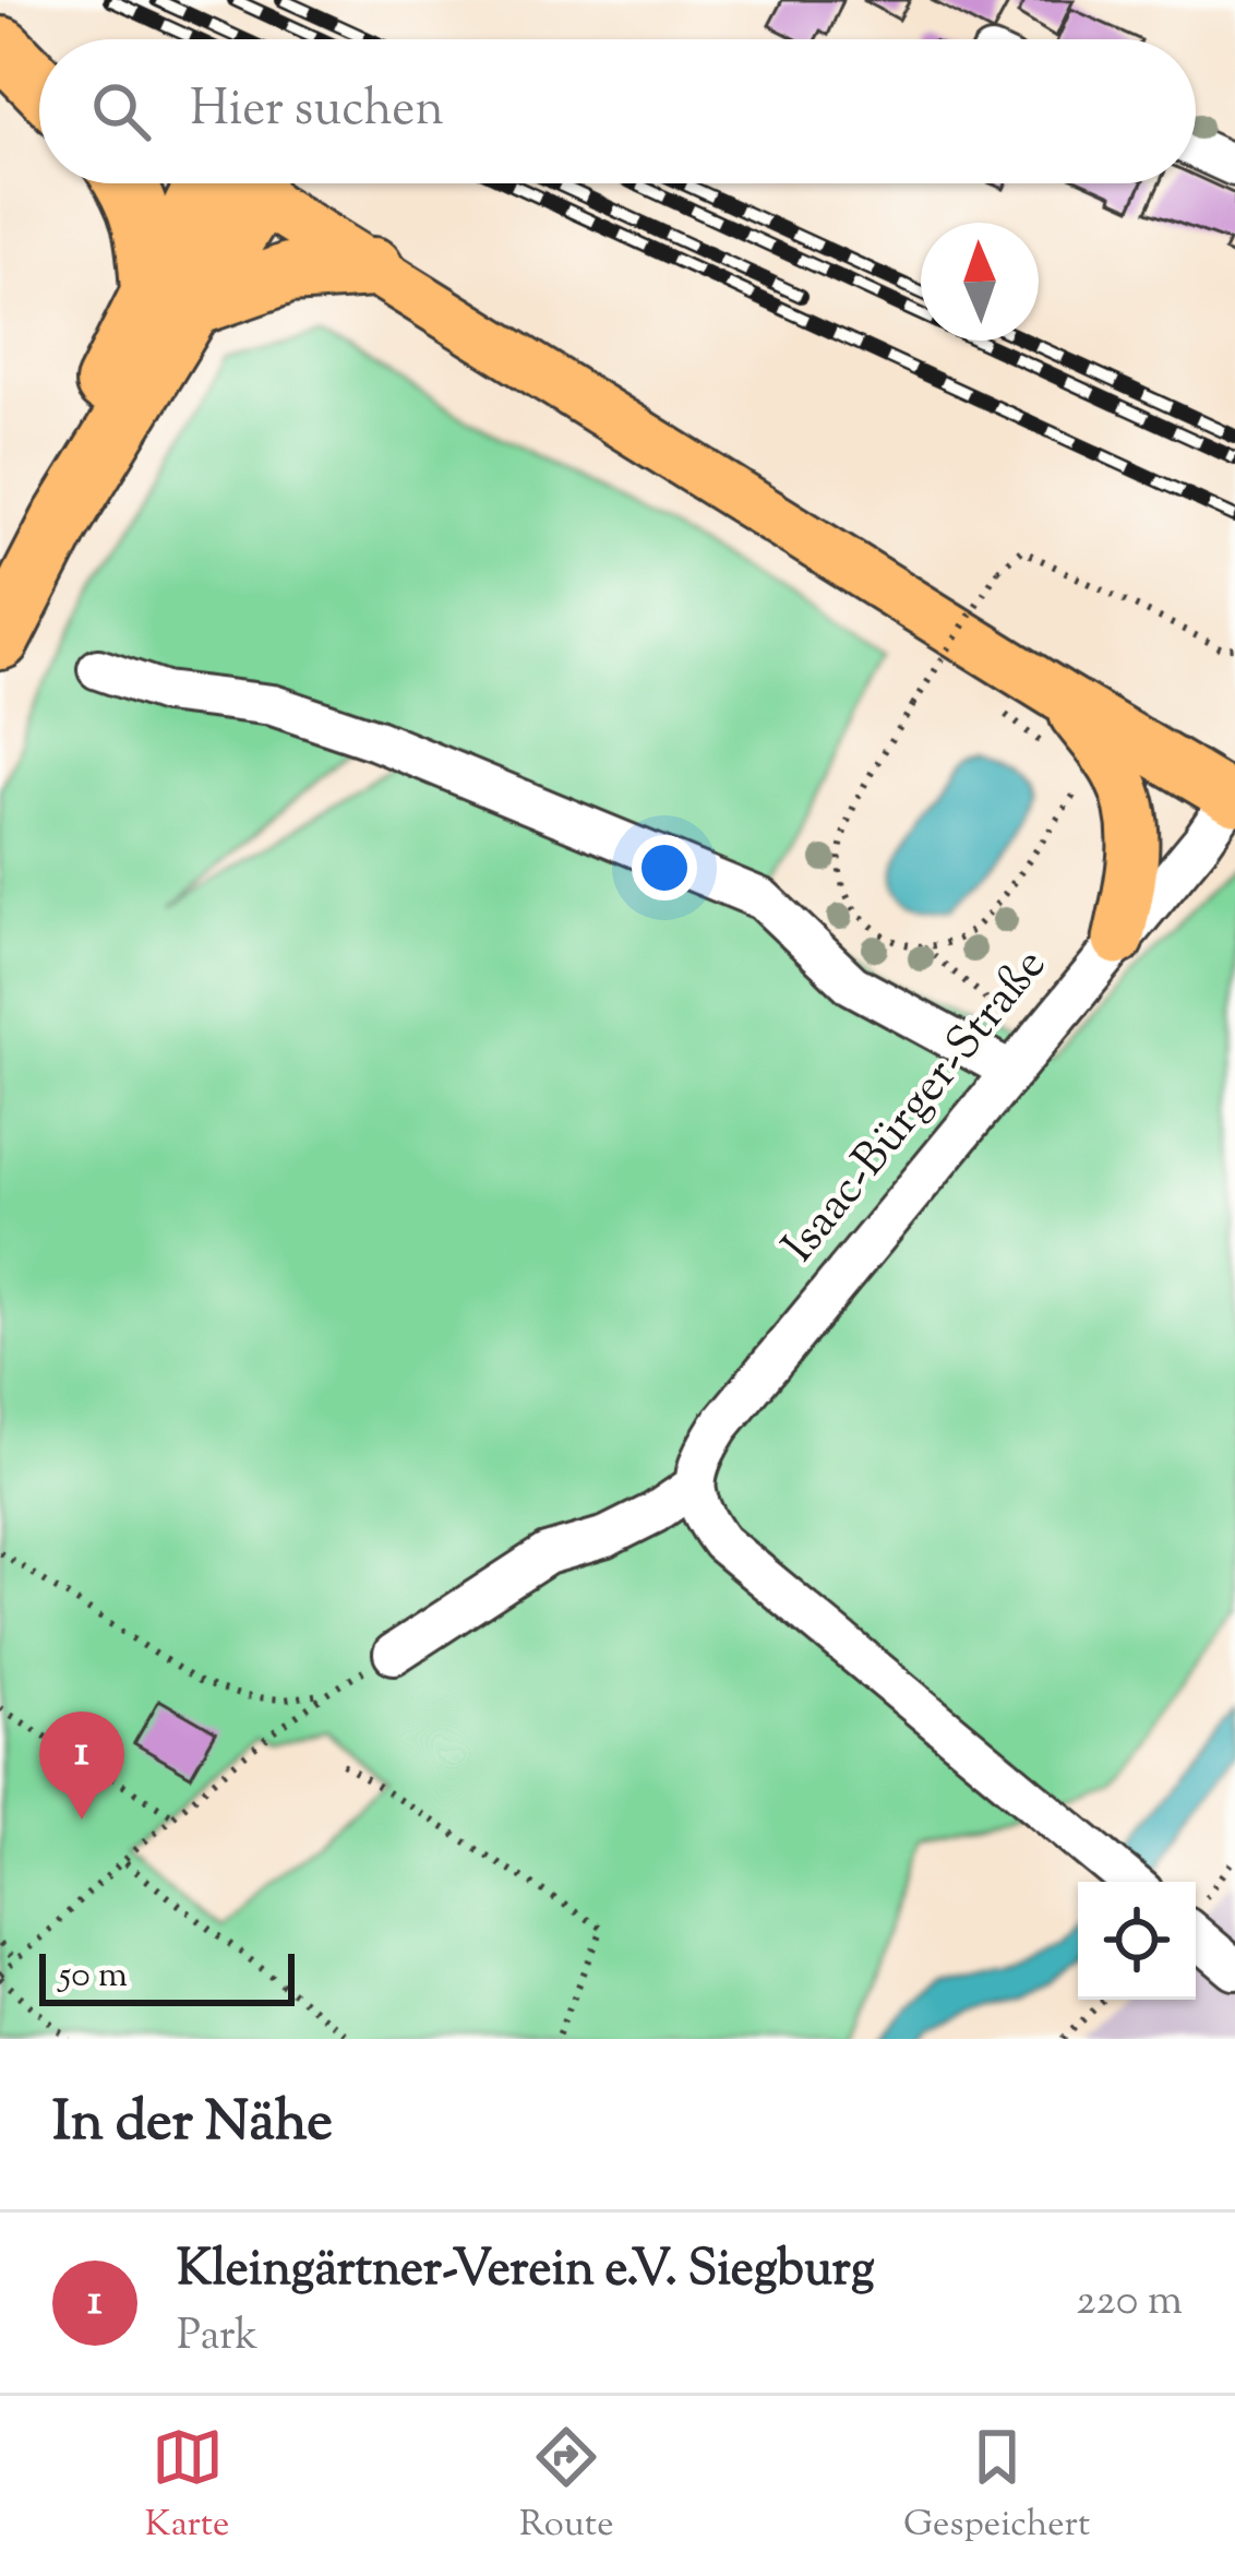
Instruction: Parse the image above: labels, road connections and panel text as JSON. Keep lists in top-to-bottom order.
{
  "streets": {
    "street": ["Isaac-Bürger-Straße"]
  },
  "scale_bar": "50 m",
  "north": "top",
  "page": {
    "search": "Hier suchen",
    "pins": "1",
    "scale": "50 m",
    "heading": "In der Nähe",
    "list": [
      {
        "mark": "1",
        "name": "Kleingärtner-Verein e.V. Siegburg",
        "note": "Park",
        "value": "220 m"
      }
    ],
    "nav": ["Karte", "Route", "Gespeichert"]
  }
}
